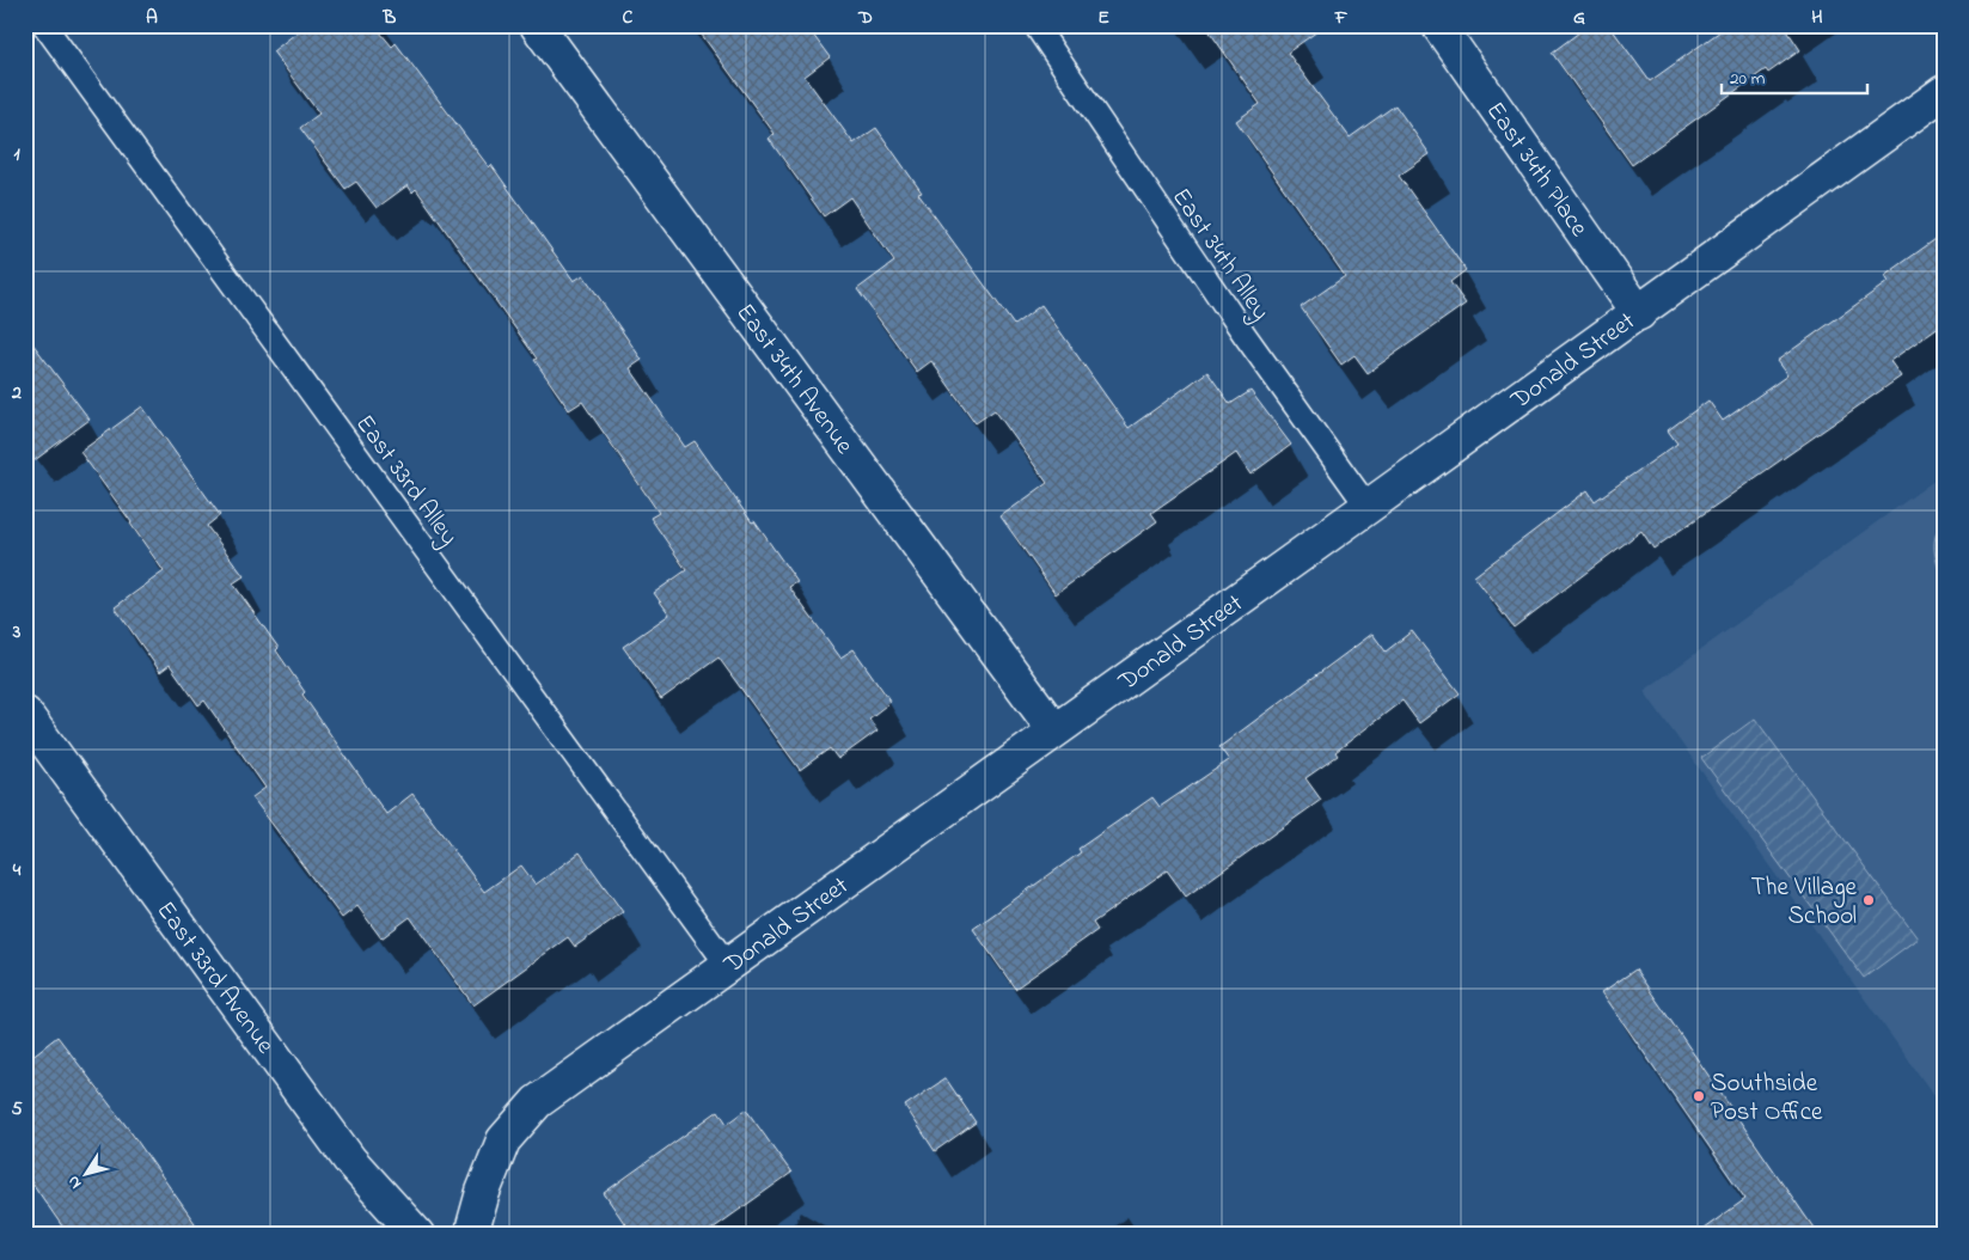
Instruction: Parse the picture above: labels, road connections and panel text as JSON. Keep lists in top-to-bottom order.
{
  "streets": {
    "street": [
      "East 34th Place",
      "Donald Street",
      "East 34th Avenue",
      "East 33rd Avenue"
    ],
    "lane": ["East 34th Alley", "East 33rd Alley"]
  },
  "crossings": [
    ["East 34th Place", "Donald Street"],
    ["East 34th Alley", "Donald Street"],
    ["Donald Street", "East 34th Avenue"],
    ["Donald Street", "East 33rd Alley"]
  ],
  "places": ["The Village School", "Southside Post Office"],
  "scale_bar": "20 m",
  "north": "bottom left",
  "grid": {
    "columns": [
      "A",
      "B",
      "C",
      "D",
      "E",
      "F",
      "G",
      "H"
    ],
    "rows": [
      "1",
      "2",
      "3",
      "4",
      "5"
    ]
  }
}
